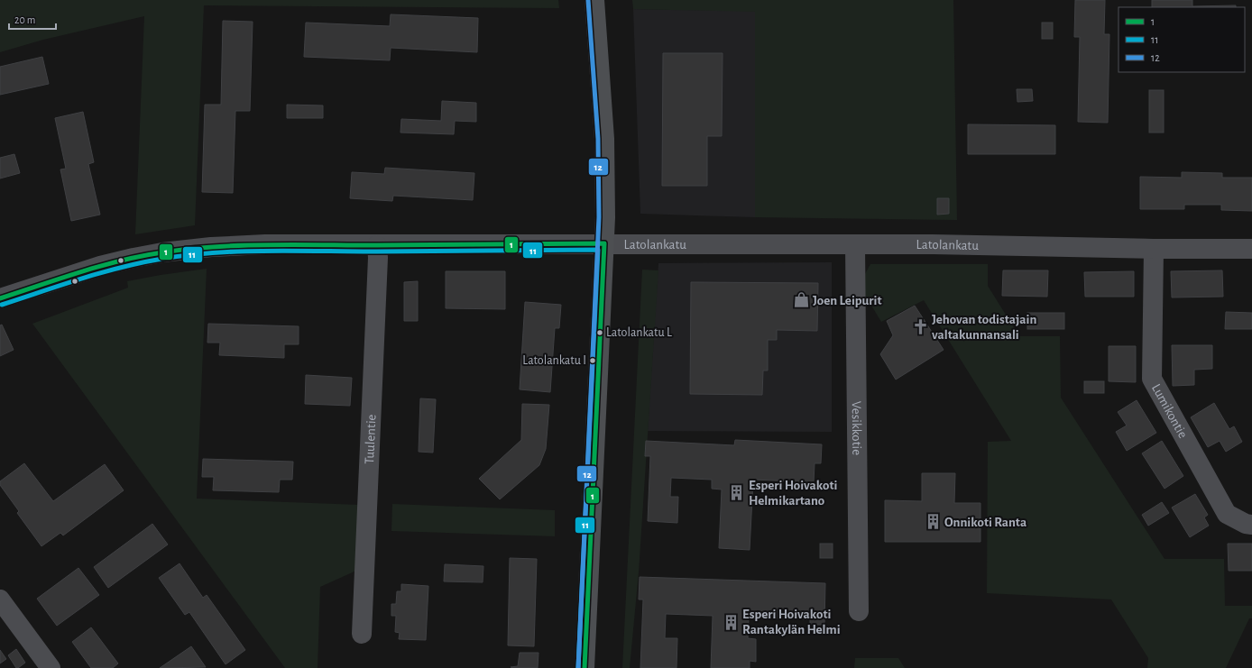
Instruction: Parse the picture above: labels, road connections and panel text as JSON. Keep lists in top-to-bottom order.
{
  "streets": {
    "street": [
      "Latolankatu",
      "Lumikontie",
      "Vesikkotie",
      "Tuulentie"
    ]
  },
  "crossings": [
    ["Latolankatu", "Lumikontie"],
    ["Latolankatu", "Vesikkotie"],
    ["Latolankatu", "Tuulentie"]
  ],
  "places": {
    "shop": ["Joen Leipurit"],
    "church": ["Jehovan todistajain valtakunnansali"],
    "other": ["Latolankatu L", "Latolankatu I"],
    "building": ["Esperi Hoivakoti Helmikartano", "Onnikoti Ranta", "Esperi Hoivakoti Rantakylän Helmi"]
  },
  "lines": ["transit line 12", "transit line 1", "transit line 11"],
  "legend": ["1", "11", "12"],
  "scale_bar": "20 m"
}
